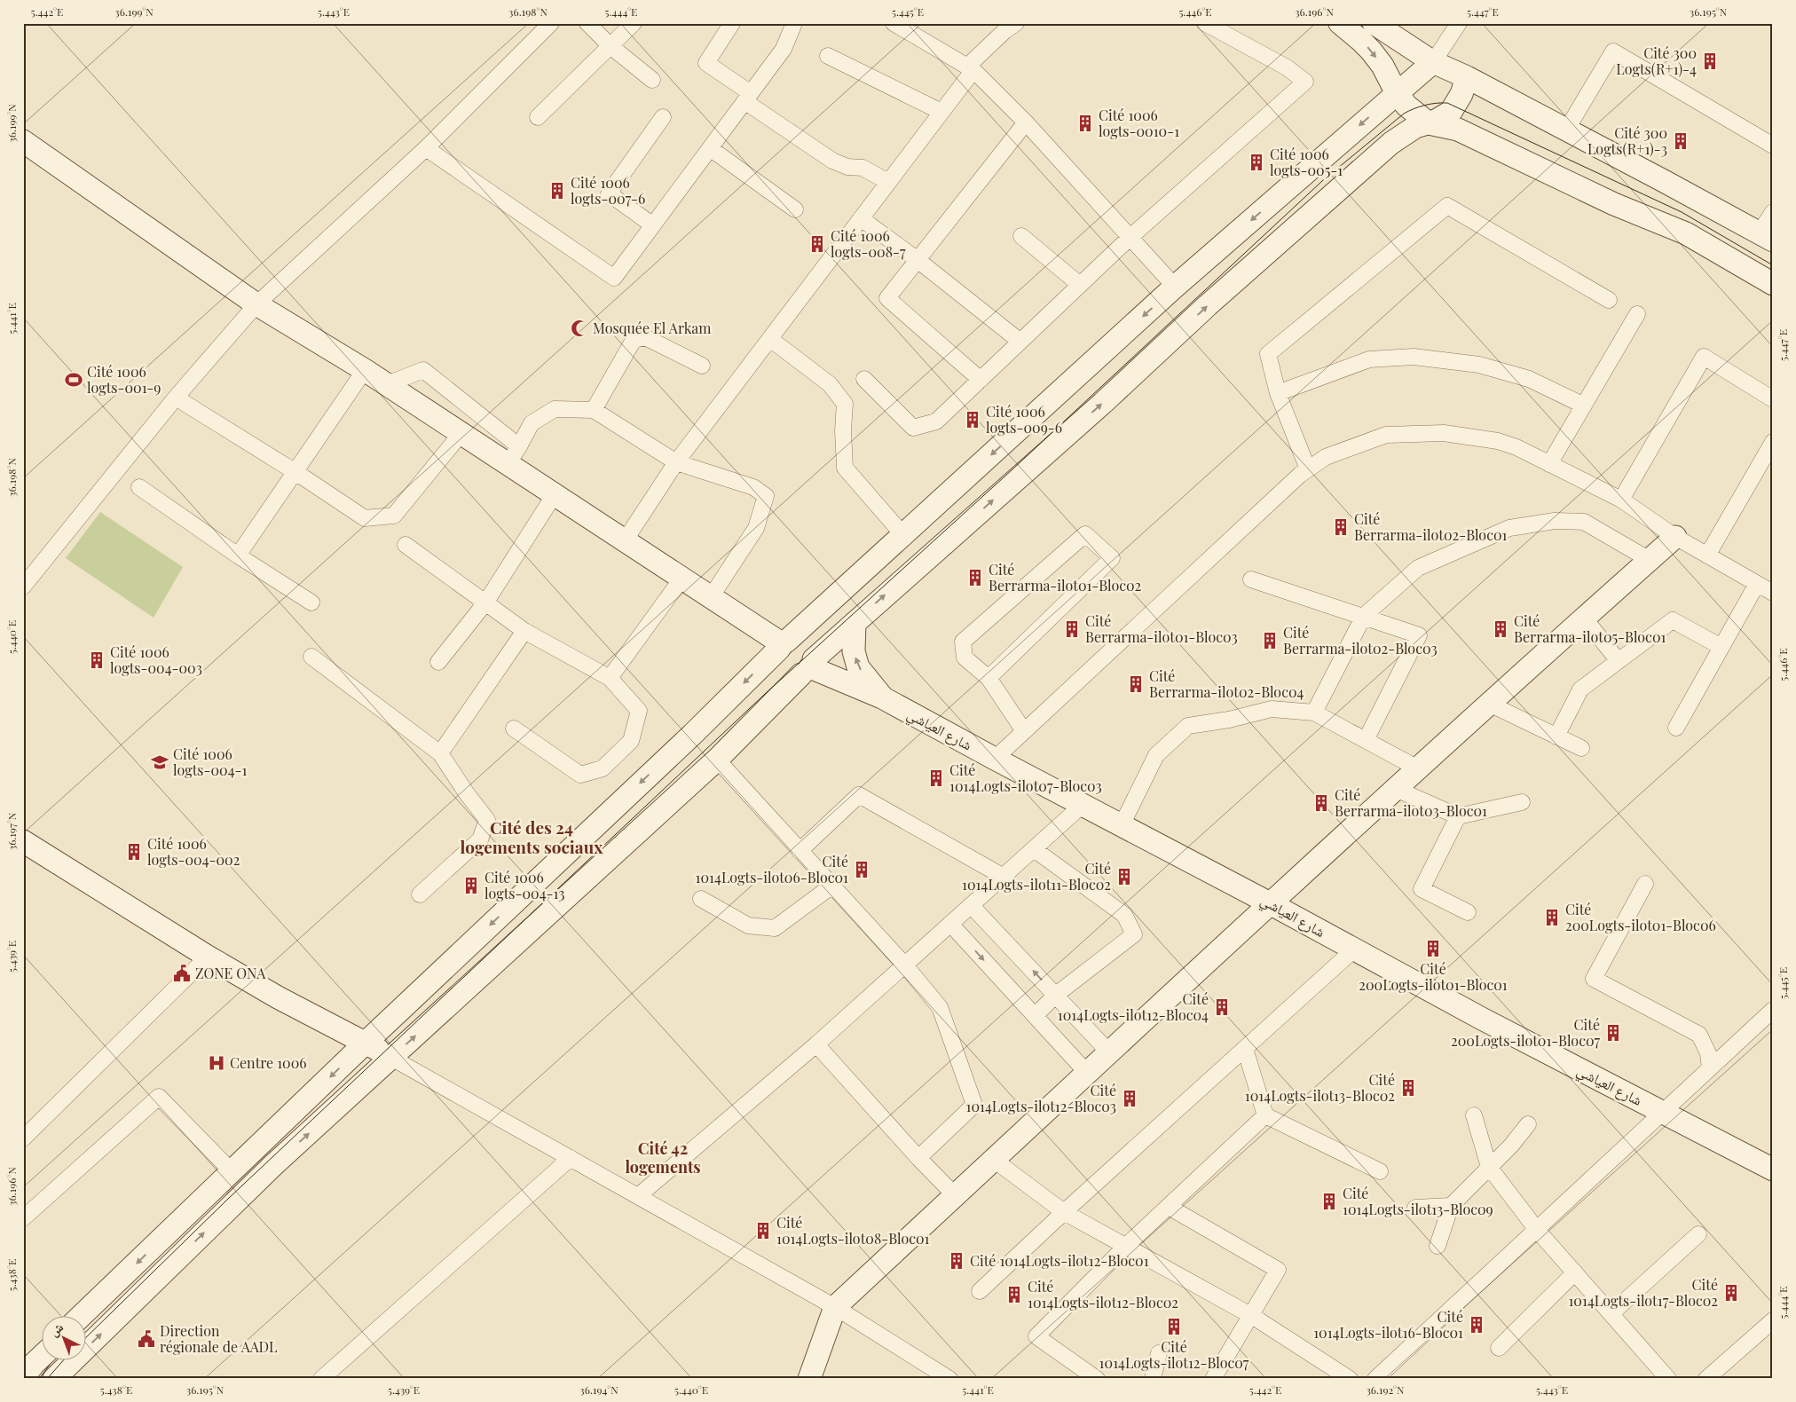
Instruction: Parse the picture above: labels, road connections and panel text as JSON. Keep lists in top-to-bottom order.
{
  "streets": {
    "street": ["شارع العياشي"]
  },
  "districts": ["Cité des 24 logements sociaux", "Cité 42 logements"],
  "places": {
    "building": [
      "Cité 300 Logts(R+1)-4",
      "Cité 1006 logts-0010-1",
      "Cité 300 Logts(R+1)-3",
      "Cité 1006 logts-005-1",
      "Cité 1006 logts-007-6",
      "Cité 1006 logts-008-7",
      "Cité 1006 logts-009-6",
      "Cité Berrarma-ilot02-Bloc01",
      "Cité Berrarma-ilot01-Bloc02",
      "Cité Berrarma-ilot01-Bloc03",
      "Cité Berrarma-ilot05-Bloc01",
      "Cité Berrarma-ilot02-Bloc03",
      "Cité 1006 logts-004-003",
      "Cité Berrarma-ilot02-Bloc04",
      "Cité 1014Logts-ilot07-Bloc03",
      "Cité Berrarma-ilot03-Bloc01",
      "Cité 1006 logts-004-002",
      "Cité 1014Logts-ilot06-Bloc01",
      "Cité 1014Logts-ilot11-Bloc02",
      "Cité 1006 logts-004-13",
      "Cité 200Logts-ilot01-Bloc06",
      "Cité 200Logts-ilot01-Bloc01",
      "Cité 1014Logts-ilot12-Bloc04",
      "Cité 200Logts-ilot01-Bloc07",
      "Cité 1014Logts-ilot13-Bloc02",
      "Cité 1014Logts-ilot12-Bloc03",
      "Cité 1014Logts-ilot13-Bloc09",
      "Cité 1014Logts-ilot08-Bloc01",
      "Cité 1014Logts-ilot12-Bloc01",
      "Cité 1014Logts-ilot17-Bloc02",
      "Cité 1014Logts-ilot12-Bloc02",
      "Cité 1014Logts-ilot16-Bloc01",
      "Cité 1014Logts-ilot12-Bloc07"
    ],
    "mosque": ["Mosquée El Arkam"],
    "sports": ["Cité 1006 logts-001-9"],
    "school or university": ["Cité 1006 logts-004-1"],
    "public building": ["ZONE ONA", "Direction régionale de AADL"],
    "hospital": ["Centre 1006"]
  },
  "north": "top left",
  "coordinates": [
    "5.442°E",
    "36.199°N",
    "5.443°E",
    "36.198°N",
    "5.444°E",
    "5.445°E",
    "5.446°E",
    "36.196°N",
    "5.447°E",
    "36.195°N",
    "5.441°E",
    "5.440°E",
    "36.197°N",
    "5.439°E",
    "5.438°E",
    "36.194°N",
    "36.192°N"
  ]
}
